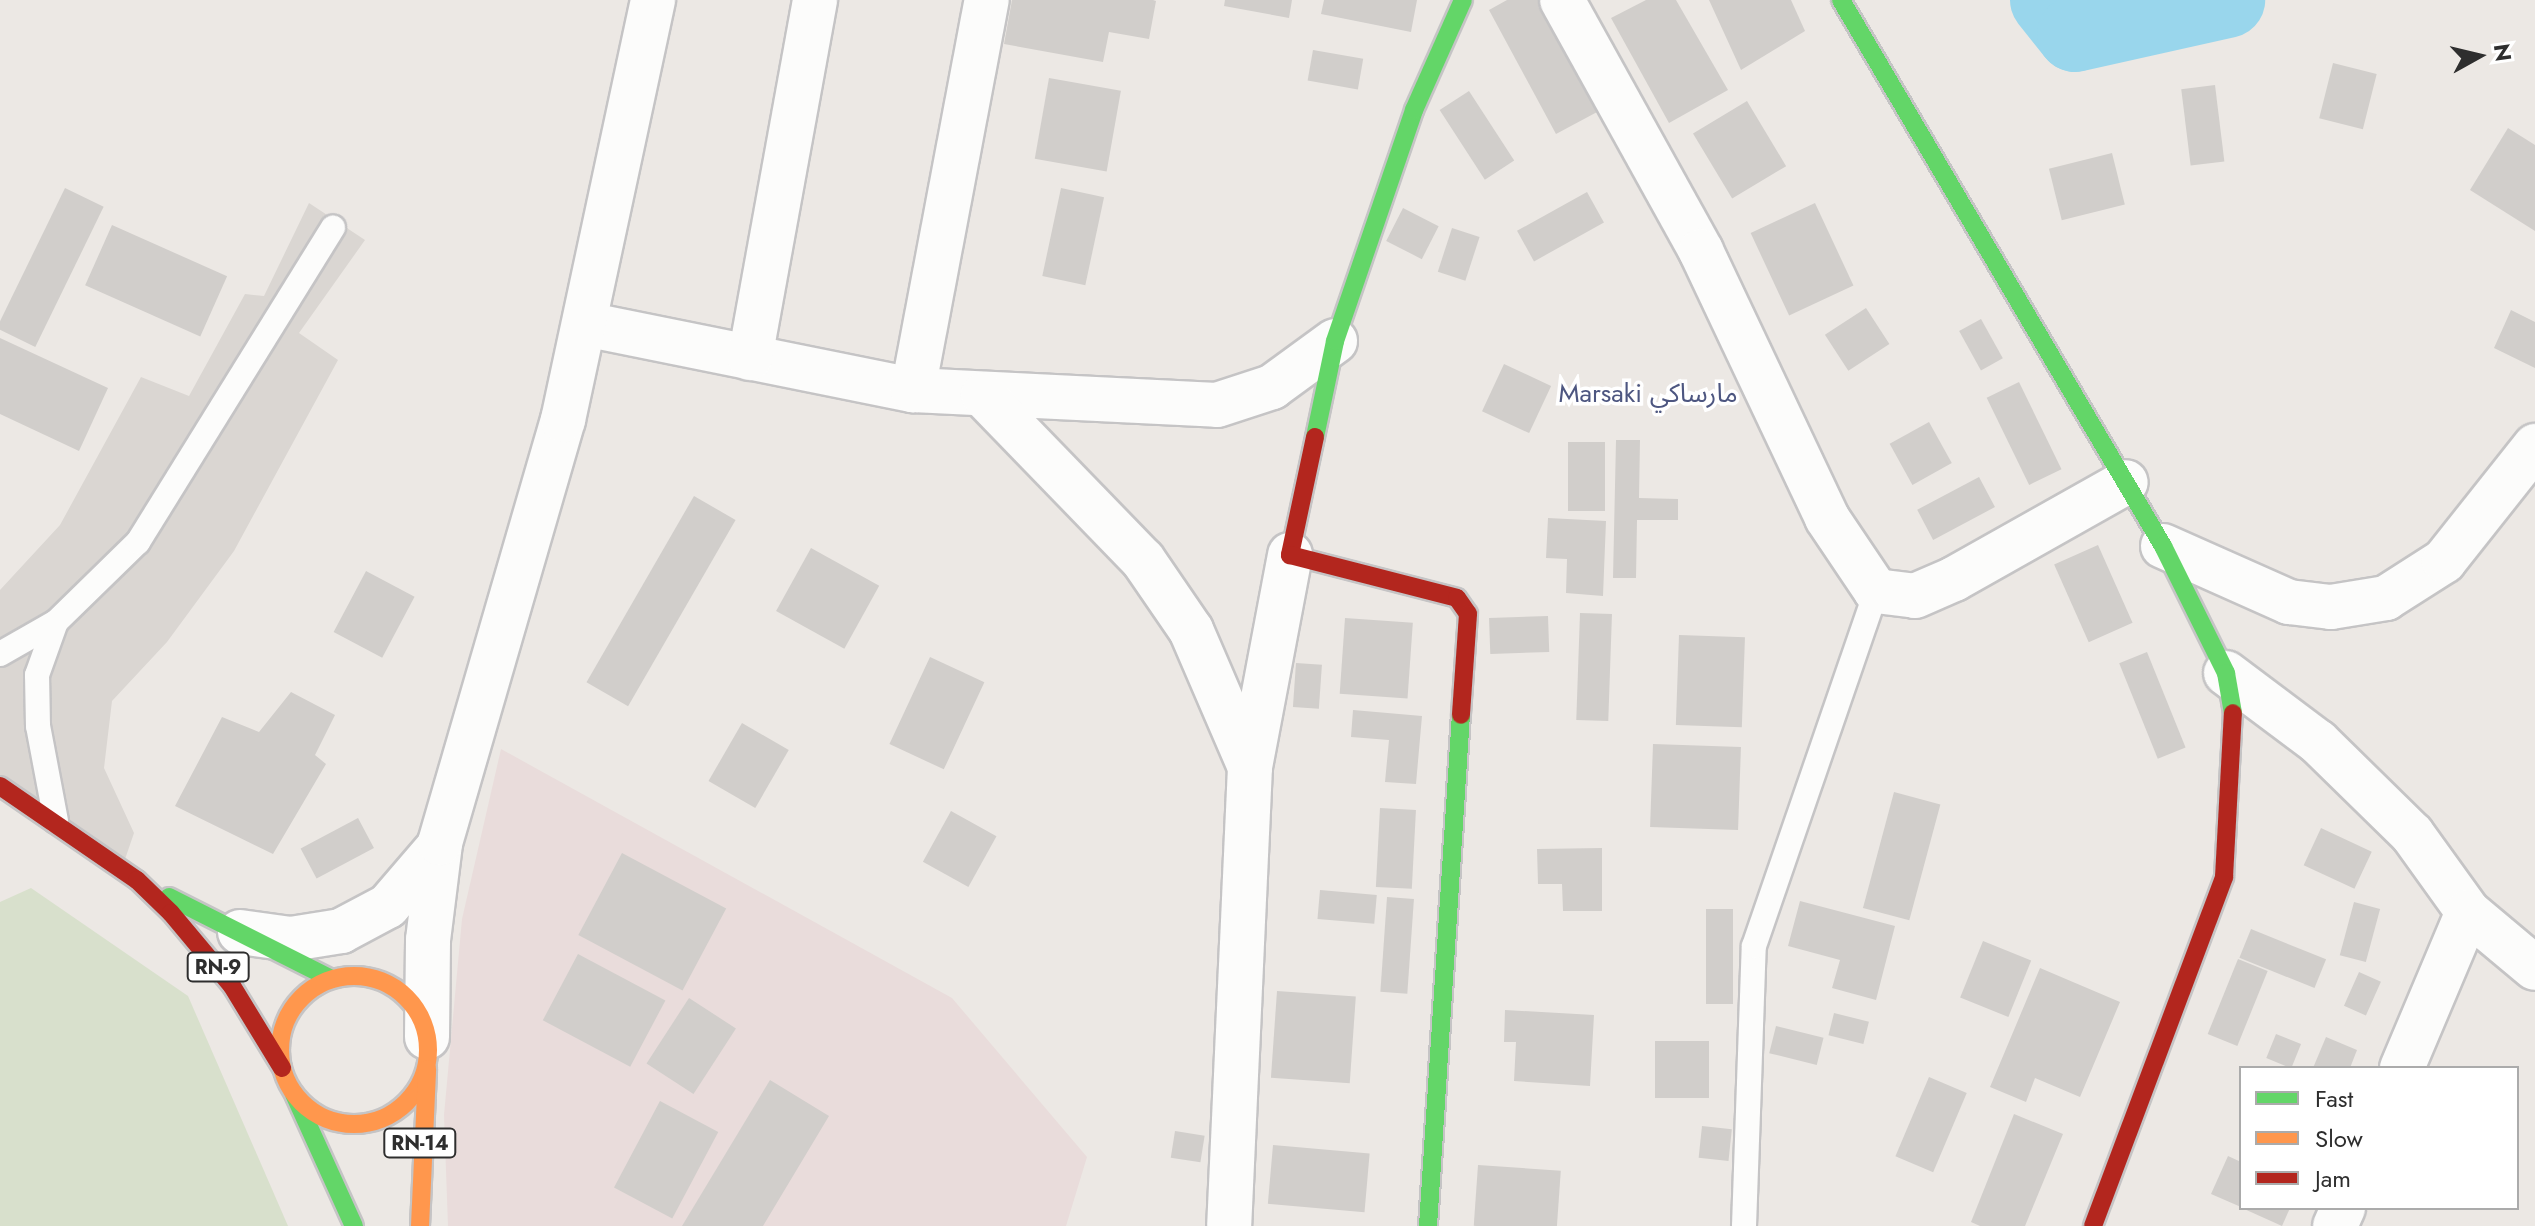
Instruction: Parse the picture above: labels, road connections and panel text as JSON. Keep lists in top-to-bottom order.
{
  "streets": {
    "street": ["RN-9", "RN-14"]
  },
  "crossings": [
    ["RN-9", "RN-14"]
  ],
  "districts": ["Marsaki مارساكي"],
  "legend": ["Fast", "Slow", "Jam"],
  "north": "right"
}
